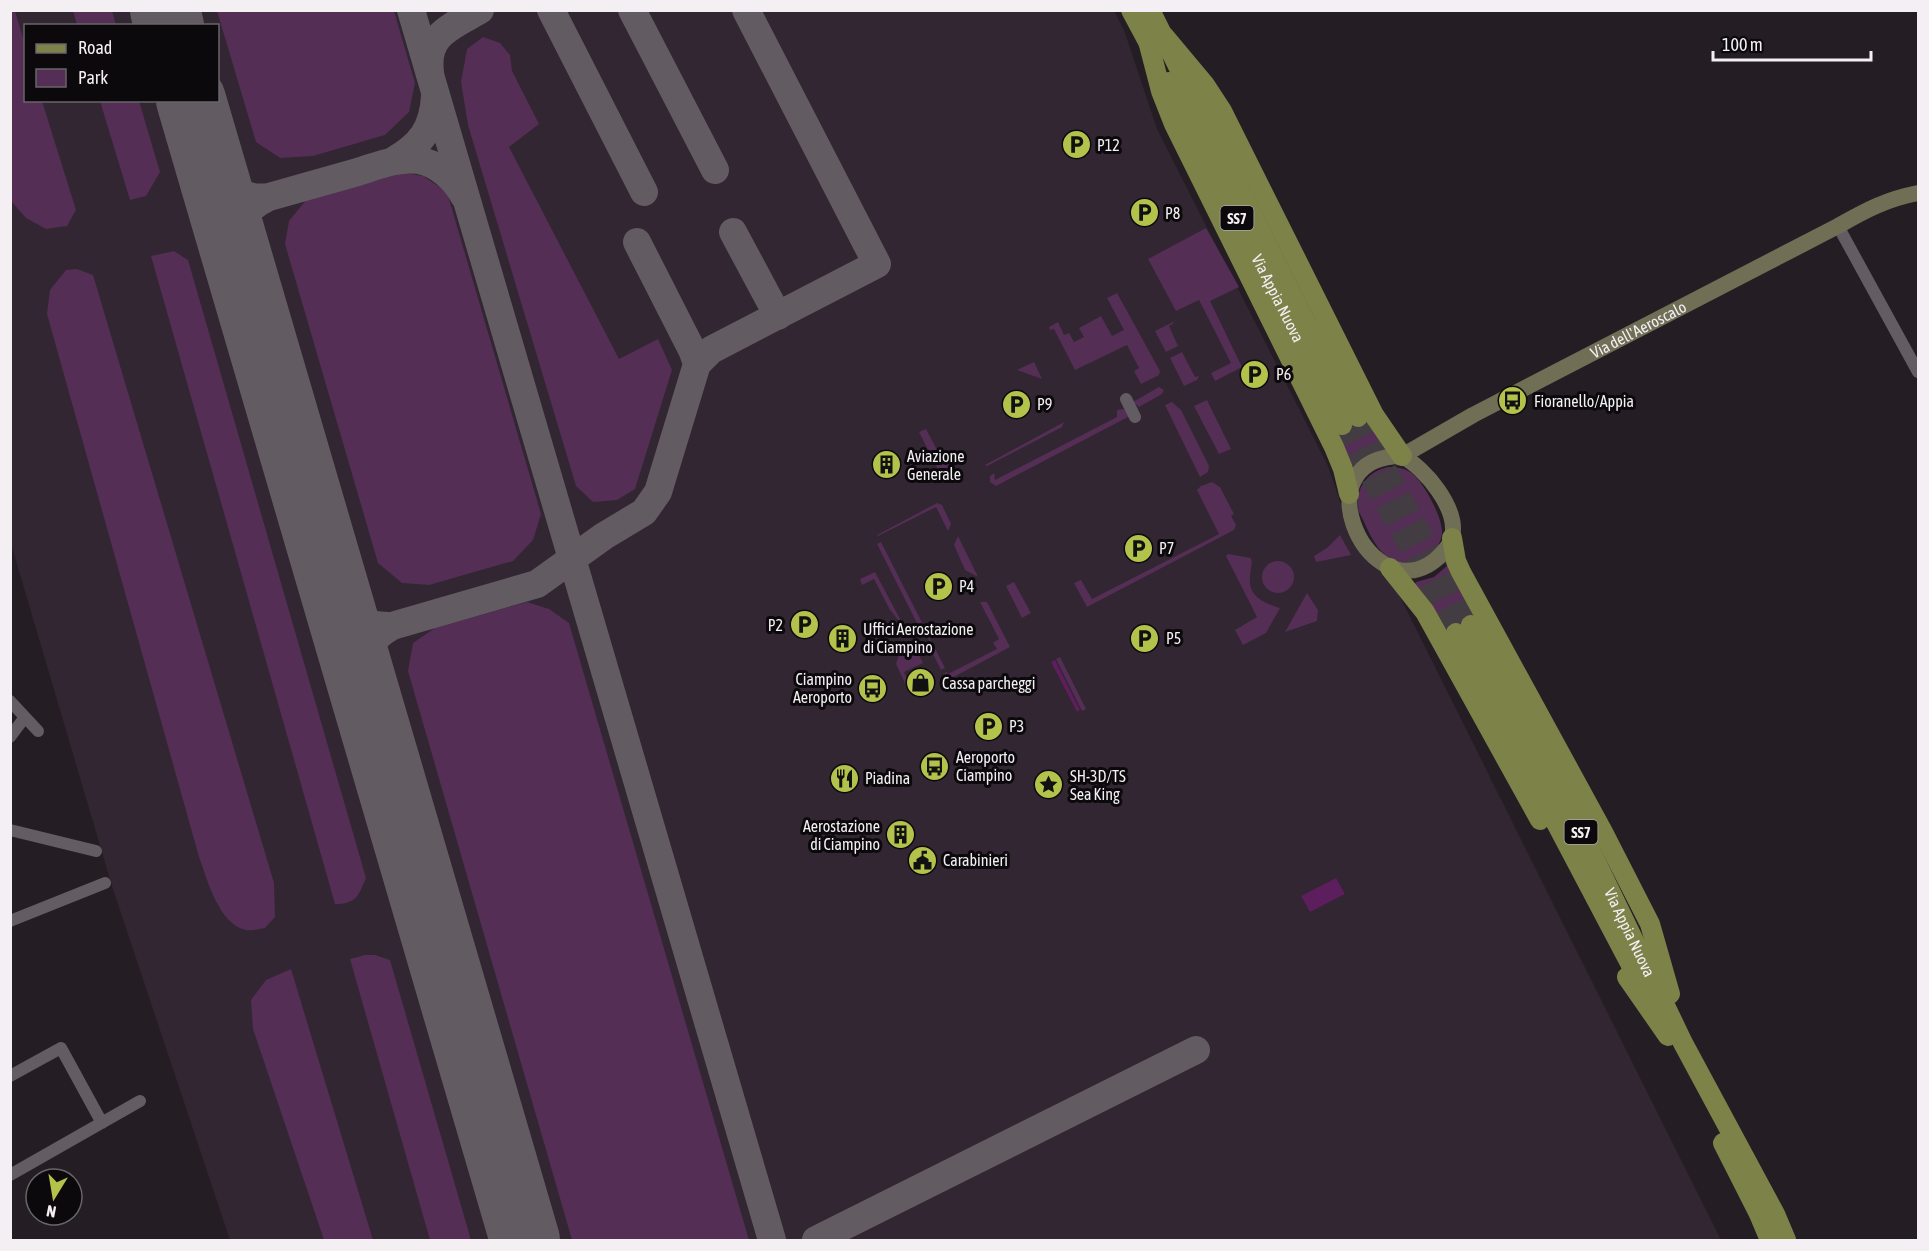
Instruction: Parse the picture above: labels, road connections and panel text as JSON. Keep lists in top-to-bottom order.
{
  "streets": {
    "main road": ["SS7", "Via Appia Nuova"],
    "street": ["Via dell'Aeroscalo"]
  },
  "places": {
    "parking": [
      "P12",
      "P8",
      "P6",
      "P9",
      "P7",
      "P4",
      "P2",
      "P5",
      "P3"
    ],
    "bus stop": ["Fioranello/Appia", "Ciampino Aeroporto", "Aeroporto Ciampino"],
    "building": ["Aviazione Generale", "Uffici Aerostazione di Ciampino", "Aerostazione di Ciampino"],
    "shop": ["Cassa parcheggi"],
    "restaurant": ["Piadina"],
    "place": ["SH-3D/TS Sea King"],
    "public building": ["Carabinieri"]
  },
  "legend": ["Road", "Park"],
  "scale_bar": "100 m",
  "north": "bottom"
}
